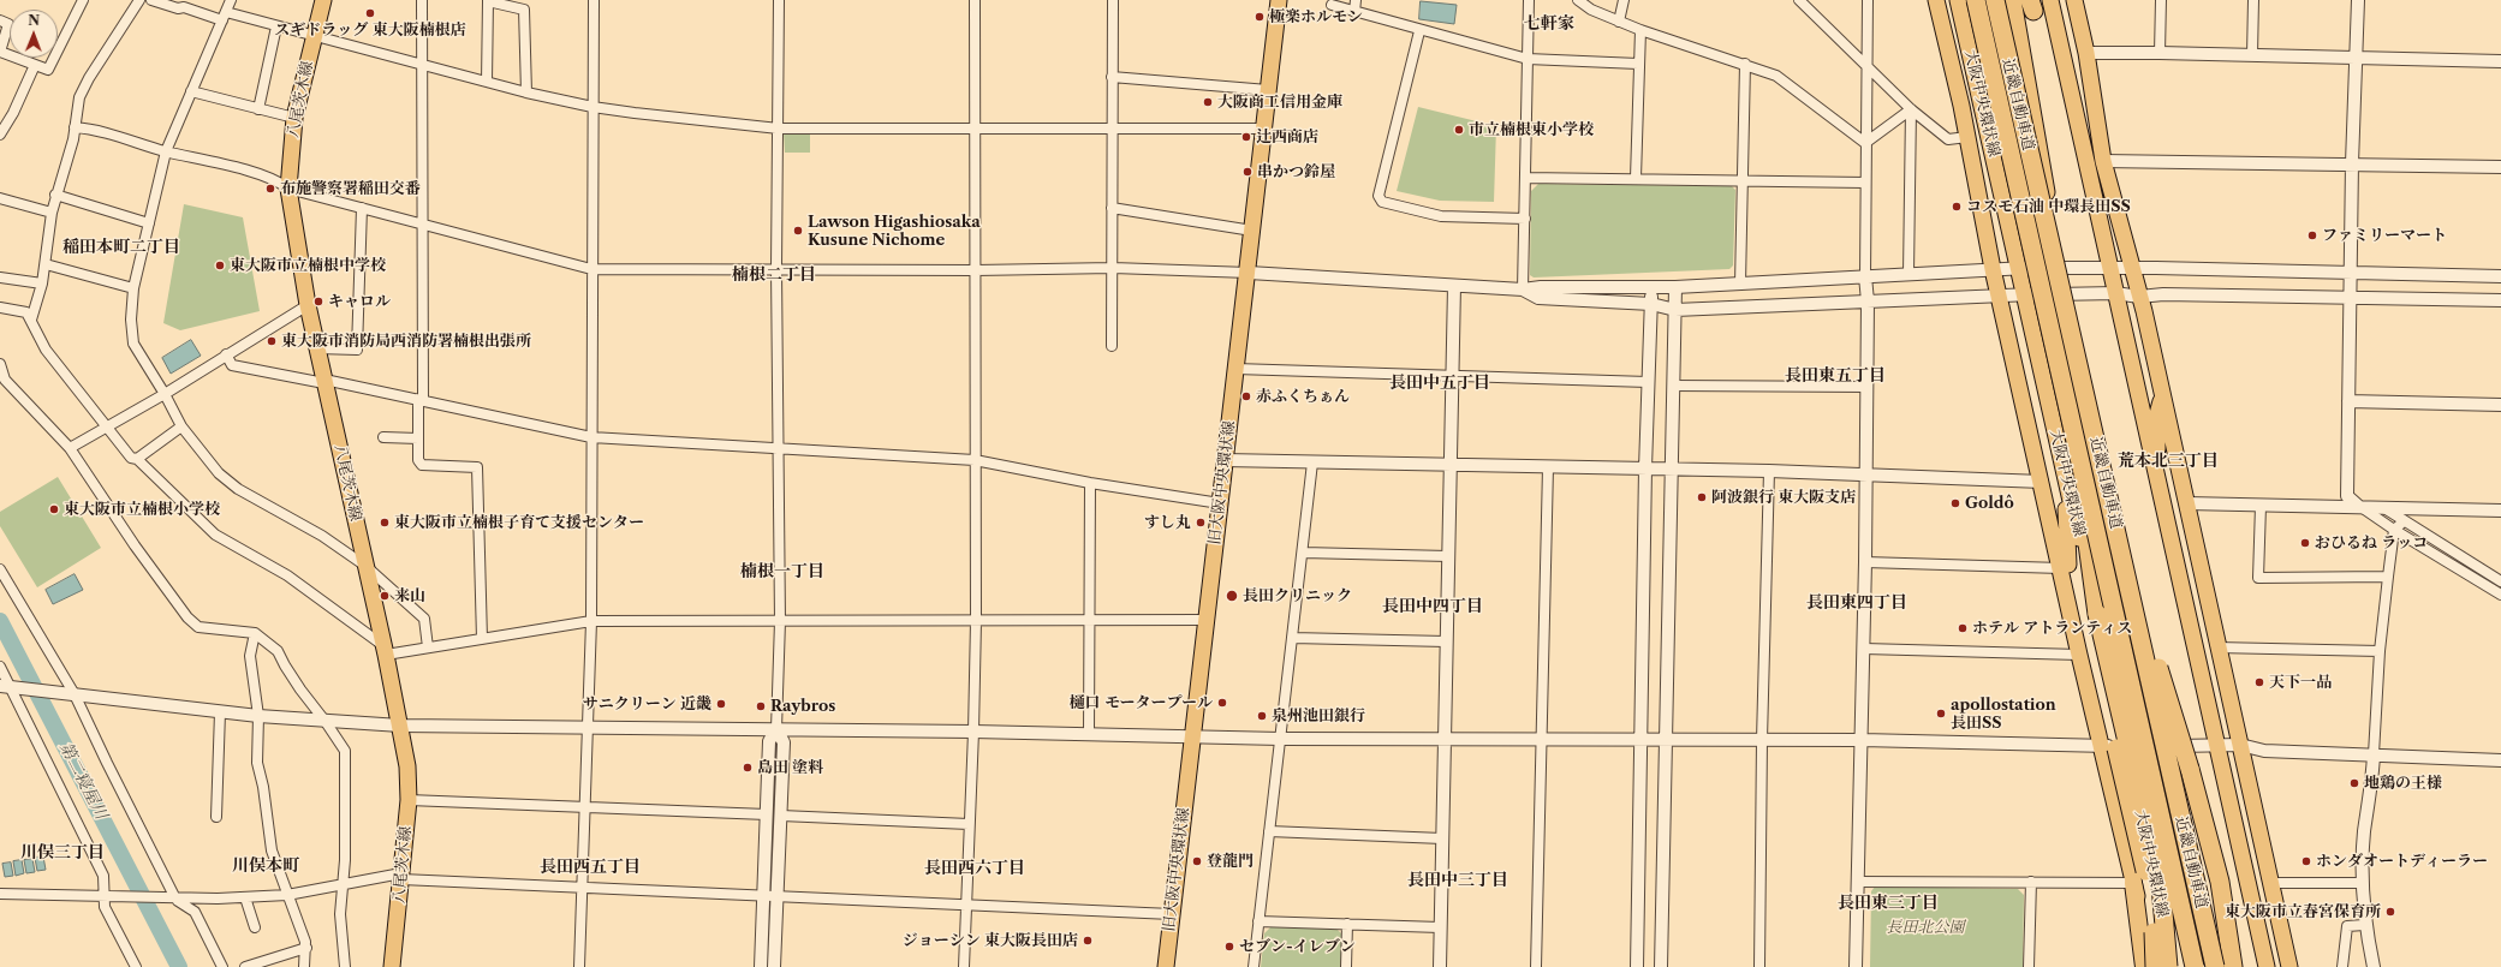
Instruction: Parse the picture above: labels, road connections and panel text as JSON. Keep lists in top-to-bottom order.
{
  "streets": {
    "highway": ["近畿自動車道"],
    "main road": ["八尾茨木線", "大阪中央環状線", "旧大阪中央環状線"]
  },
  "districts": [
    "七軒家",
    "稲田本町二丁目",
    "楠根二丁目",
    "長田東五丁目",
    "長田中五丁目",
    "荒本北三丁目",
    "楠根一丁目",
    "長田東四丁目",
    "長田中四丁目",
    "川俣三丁目",
    "川俣本町",
    "長田西五丁目",
    "長田西六丁目",
    "長田中三丁目",
    "長田東三丁目"
  ],
  "water": ["第二寝屋川"],
  "parks": ["長田北公園"],
  "places": [
    "スギドラッグ 東大阪楠根店",
    "極楽ホルモン",
    "大阪商工信用金庫",
    "市立楠根東小学校",
    "辻西商店",
    "串かつ鈴屋",
    "布施警察署稲田交番",
    "コスモ石油 中環長田SS",
    "Lawson Higashiosaka Kusune Nichome",
    "ファミリーマート",
    "東大阪市立楠根中学校",
    "キャロル",
    "東大阪市消防局西消防署楠根出張所",
    "赤ふくちぁん",
    "阿波銀行 東大阪支店",
    "Goldô",
    "東大阪市立楠根小学校",
    "東大阪市立楠根子育て支援センター",
    "すし丸",
    "おひるね ラッコ",
    "来山",
    "長田クリニック",
    "ホテル アトランティス",
    "天下一品",
    "樋口 モータープール",
    "サニクリーン 近畿",
    "Raybros",
    "apollostation 長田SS",
    "泉州池田銀行",
    "島田 塗料",
    "地鶏の王様",
    "登龍門",
    "ホンダオートディーラー",
    "東大阪市立春宮保育所",
    "ジョーシン 東大阪長田店",
    "セブン-イレブン"
  ],
  "north": "top"
}
